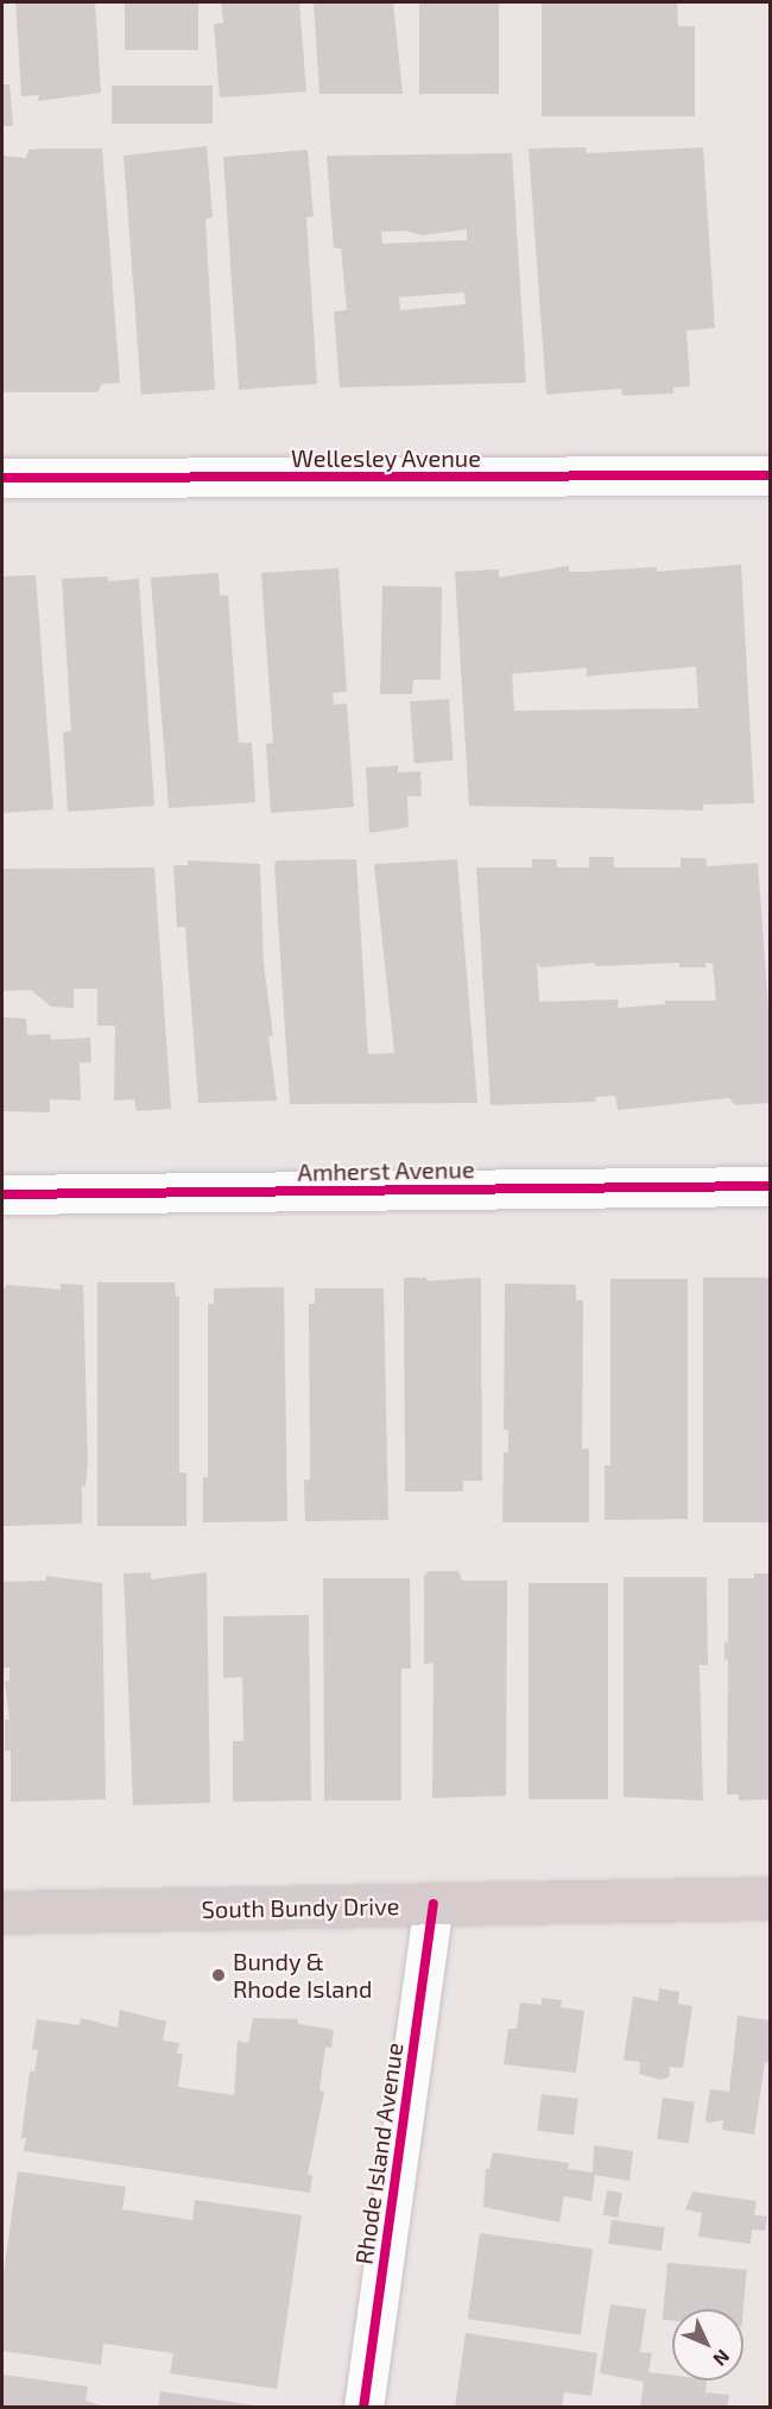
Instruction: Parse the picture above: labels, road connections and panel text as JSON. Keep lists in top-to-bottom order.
{
  "streets": {
    "main road": ["South Bundy Drive"],
    "street": ["Wellesley Avenue", "Amherst Avenue", "Rhode Island Avenue"]
  },
  "crossings": [
    ["South Bundy Drive", "Rhode Island Avenue"]
  ],
  "places": ["Bundy & Rhode Island"],
  "north": "bottom right"
}
